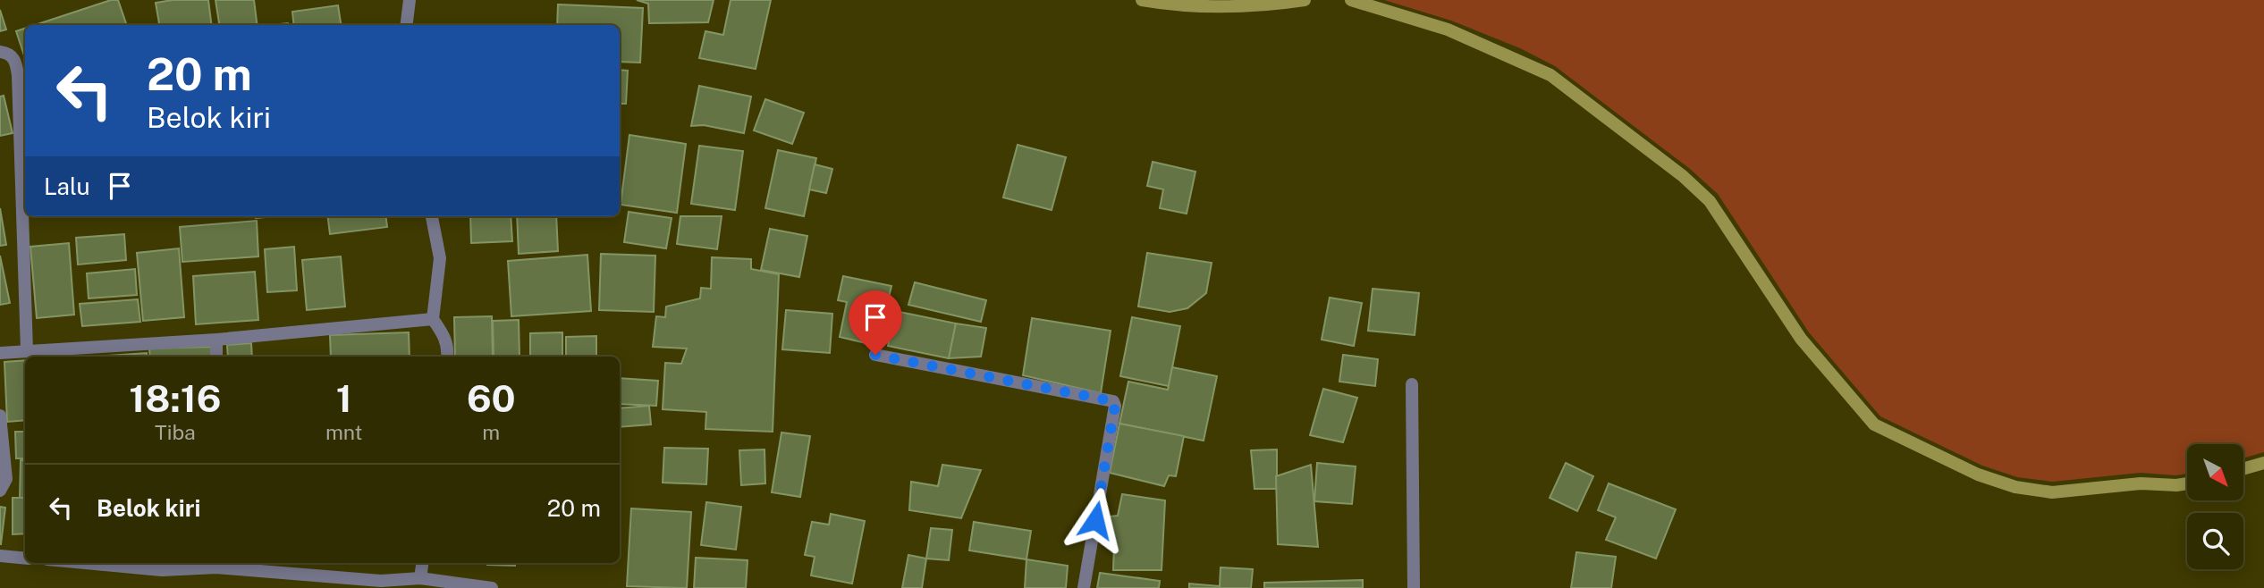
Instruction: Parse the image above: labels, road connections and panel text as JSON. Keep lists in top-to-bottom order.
{
  "north": "bottom right",
  "page": {
    "turn": ["20 m", "Belok kiri"],
    "then": "Lalu",
    "eta": [
      "18:16",
      "Tiba",
      "1",
      "mnt",
      "60",
      "m"
    ],
    "list": [
      {
        "name": "Belok kiri",
        "value": "20 m"
      }
    ]
  }
}
